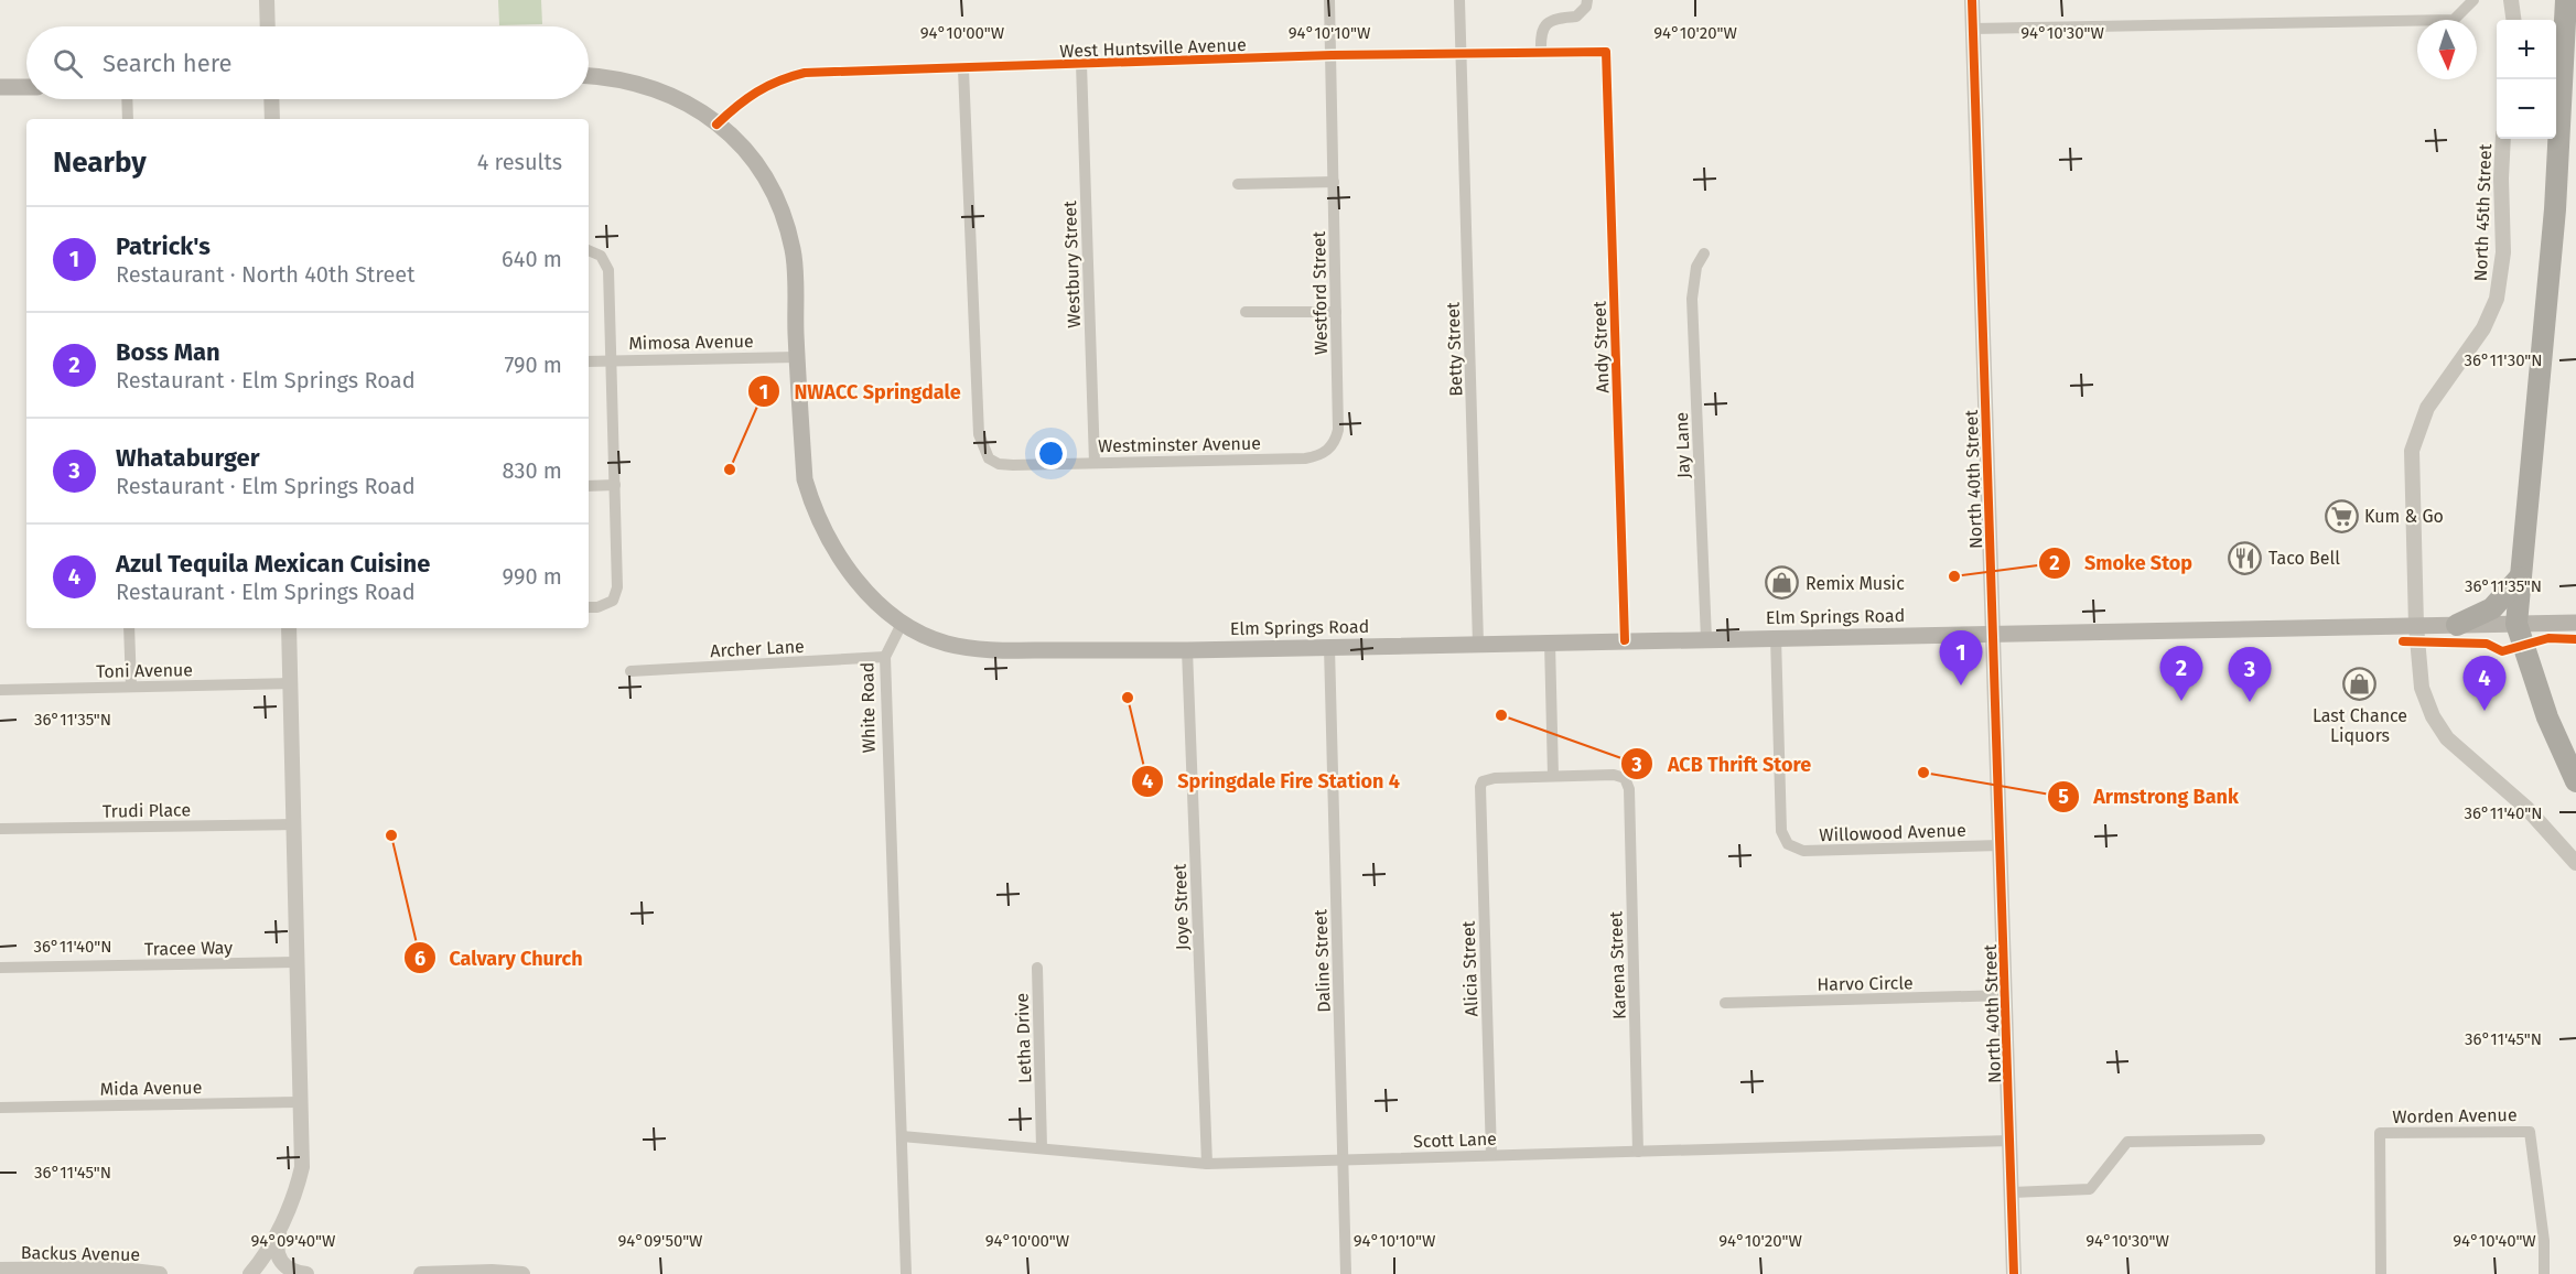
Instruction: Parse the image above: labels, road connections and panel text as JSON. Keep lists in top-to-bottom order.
{
  "streets": {
    "main road": ["Elm Springs Road"],
    "street": [
      "West Huntsville Avenue",
      "North 45th Street",
      "Westbury Street",
      "Westford Street",
      "Mimosa Avenue",
      "Andy Street",
      "Betty Street",
      "Westminster Avenue",
      "Jay Lane",
      "North 40th Street",
      "Archer Lane",
      "Toni Avenue",
      "White Road",
      "Trudi Place",
      "Willowood Avenue",
      "Joye Street",
      "Tracee Way",
      "Daline Street",
      "Karena Street",
      "Alicia Street",
      "Harvo Circle",
      "Letha Drive",
      "Mida Avenue",
      "Worden Avenue",
      "Scott Lane",
      "Backus Avenue"
    ]
  },
  "crossings": [
    ["West Huntsville Avenue", "Westbury Street"],
    ["West Huntsville Avenue", "Westford Street"],
    ["West Huntsville Avenue", "Andy Street"],
    ["West Huntsville Avenue", "Betty Street"],
    ["West Huntsville Avenue", "Westminster Avenue"],
    ["North 45th Street", "Elm Springs Road"],
    ["Westbury Street", "Westminster Avenue"],
    ["Westford Street", "Westminster Avenue"],
    ["Andy Street", "Elm Springs Road"],
    ["Betty Street", "Elm Springs Road"],
    ["Jay Lane", "Elm Springs Road"],
    ["North 40th Street", "Elm Springs Road"],
    ["North 40th Street", "Willowood Avenue"],
    ["North 40th Street", "Harvo Circle"],
    ["North 40th Street", "Scott Lane"],
    ["Elm Springs Road", "White Road"],
    ["Elm Springs Road", "Willowood Avenue"],
    ["Elm Springs Road", "Joye Street"],
    ["Elm Springs Road", "Daline Street"],
    ["Archer Lane", "White Road"],
    ["White Road", "Scott Lane"],
    ["Joye Street", "Scott Lane"],
    ["Daline Street", "Scott Lane"],
    ["Karena Street", "Alicia Street"],
    ["Karena Street", "Scott Lane"],
    ["Alicia Street", "Scott Lane"],
    ["Letha Drive", "Scott Lane"]
  ],
  "places": {
    "other": [
      "NWACC Springdale",
      "Smoke Stop",
      "Springdale Fire Station 4",
      "ACB Thrift Store",
      "Armstrong Bank",
      "Calvary Church"
    ],
    "supermarket": ["Kum & Go"],
    "restaurant": ["Taco Bell"],
    "shop": ["Remix Music", "Last Chance Liquors"]
  },
  "north": "bottom",
  "page": {
    "map_buttons": ["+", "−"],
    "search": "Search here",
    "heading": ["Nearby", "4 results"],
    "list": [
      {
        "mark": "1",
        "name": "Patrick's",
        "note": "Restaurant · North 40th Street",
        "value": "640 m"
      },
      {
        "mark": "2",
        "name": "Boss Man",
        "note": "Restaurant · Elm Springs Road",
        "value": "790 m"
      },
      {
        "mark": "3",
        "name": "Whataburger",
        "note": "Restaurant · Elm Springs Road",
        "value": "830 m"
      },
      {
        "mark": "4",
        "name": "Azul Tequila Mexican Cuisine",
        "note": "Restaurant · Elm Springs Road",
        "value": "990 m"
      }
    ],
    "pins": [
      "1",
      "2",
      "3",
      "4"
    ]
  },
  "coordinates": [
    "94°10'00\"W",
    "94°10'10\"W",
    "94°10'20\"W",
    "94°10'30\"W",
    "36°11'30\"N",
    "36°11'35\"N",
    "36°11'40\"N",
    "36°11'45\"N",
    "94°09'40\"W",
    "94°09'50\"W",
    "94°10'40\"W"
  ]
}
